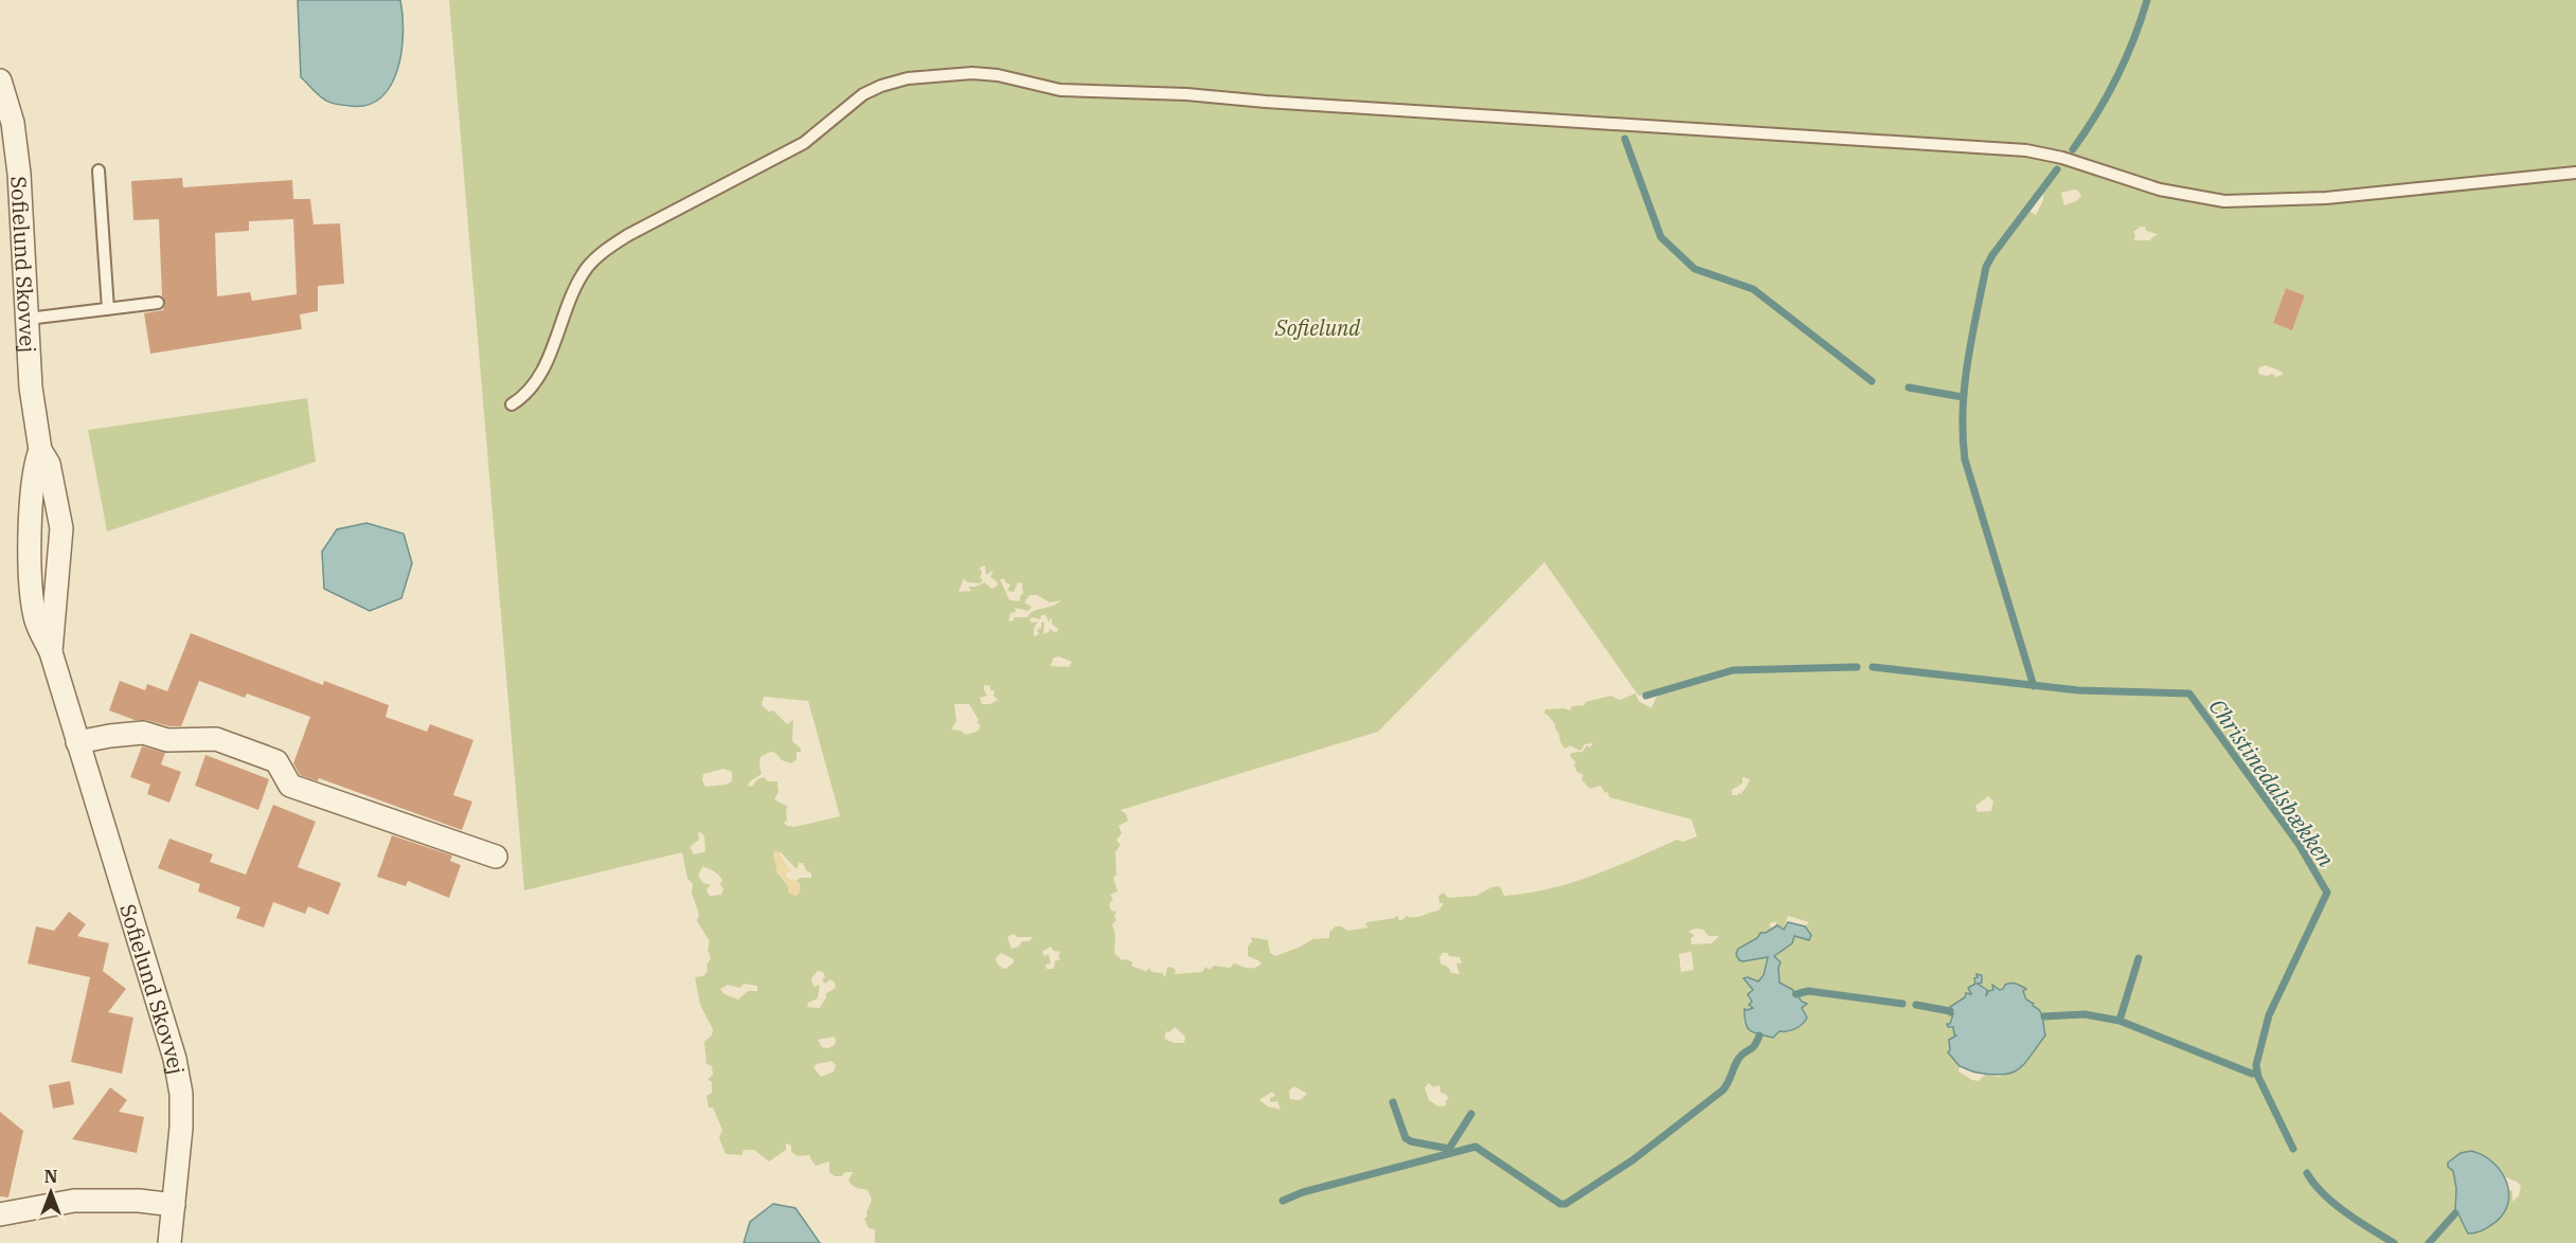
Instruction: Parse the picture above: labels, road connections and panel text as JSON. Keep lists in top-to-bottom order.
{
  "streets": {
    "street": ["Sofielund Skovvej"]
  },
  "water": ["Christinedalsbækken"],
  "parks": ["Sofielund"],
  "north": "top"
}
